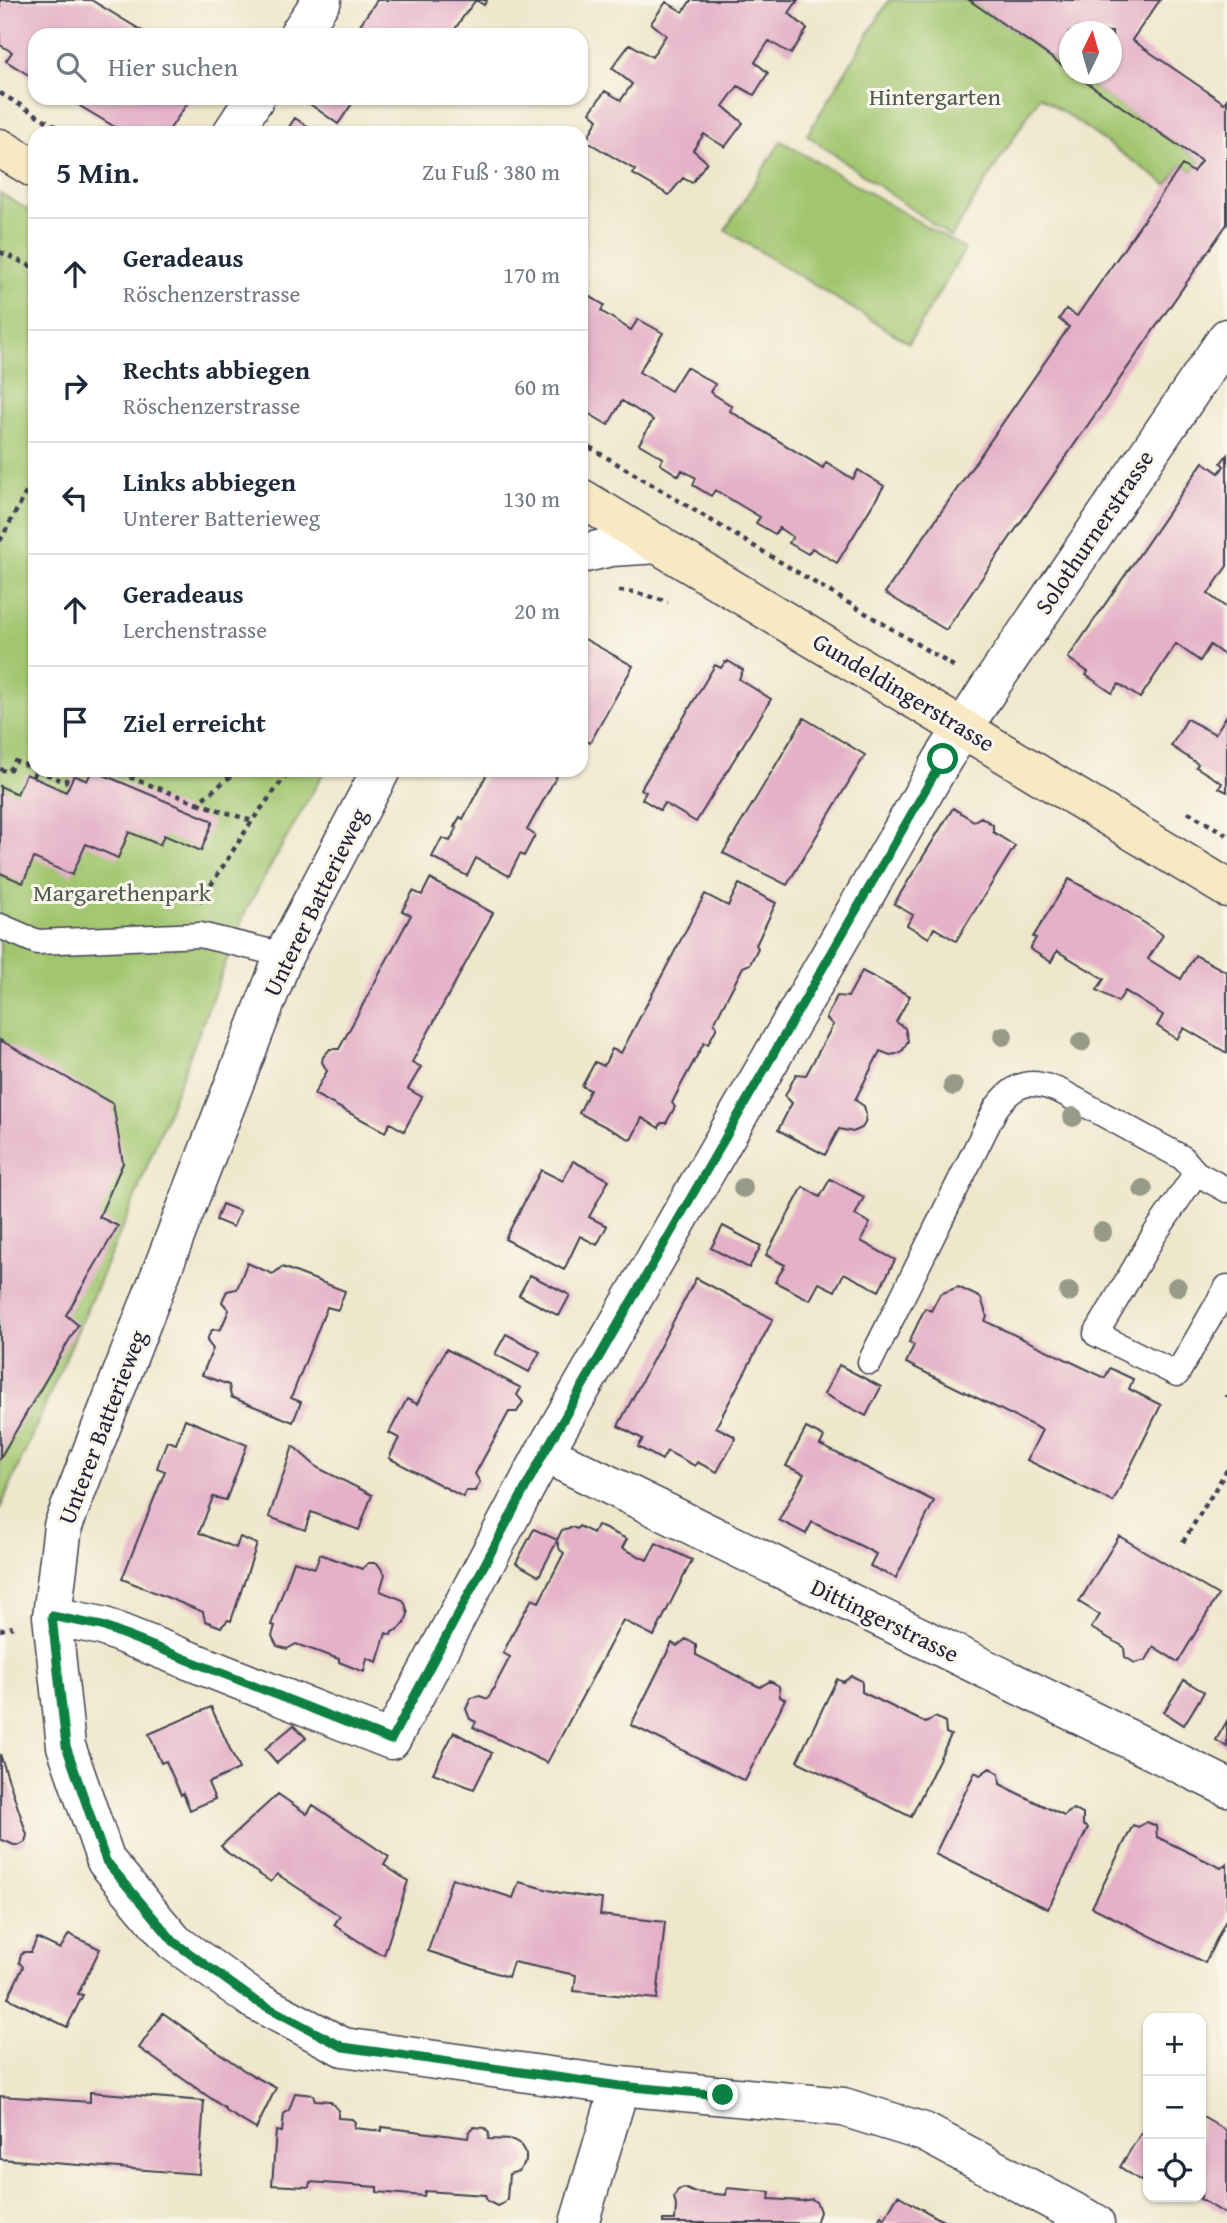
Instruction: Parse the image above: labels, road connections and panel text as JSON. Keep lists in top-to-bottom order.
{
  "streets": {
    "main road": ["Gundeldingerstrasse"],
    "street": ["Solothurnerstrasse", "Unterer Batterieweg", "Dittingerstrasse"]
  },
  "crossings": [
    ["Solothurnerstrasse", "Gundeldingerstrasse"],
    ["Solothurnerstrasse", "Unterer Batterieweg"],
    ["Solothurnerstrasse", "Dittingerstrasse"]
  ],
  "parks": ["Hintergarten", "Margarethenpark"],
  "north": "top",
  "page": {
    "search": "Hier suchen",
    "heading": ["5 Min.", "Zu Fuß · 380 m"],
    "list": [
      ["Geradeaus", "Röschenzerstrasse", "170 m"],
      ["Rechts abbiegen", "Röschenzerstrasse", "60 m"],
      ["Links abbiegen", "Unterer Batterieweg", "130 m"],
      ["Geradeaus", "Lerchenstrasse", "20 m"],
      "Ziel erreicht"
    ],
    "map_buttons": ["+", "−"]
  }
}
